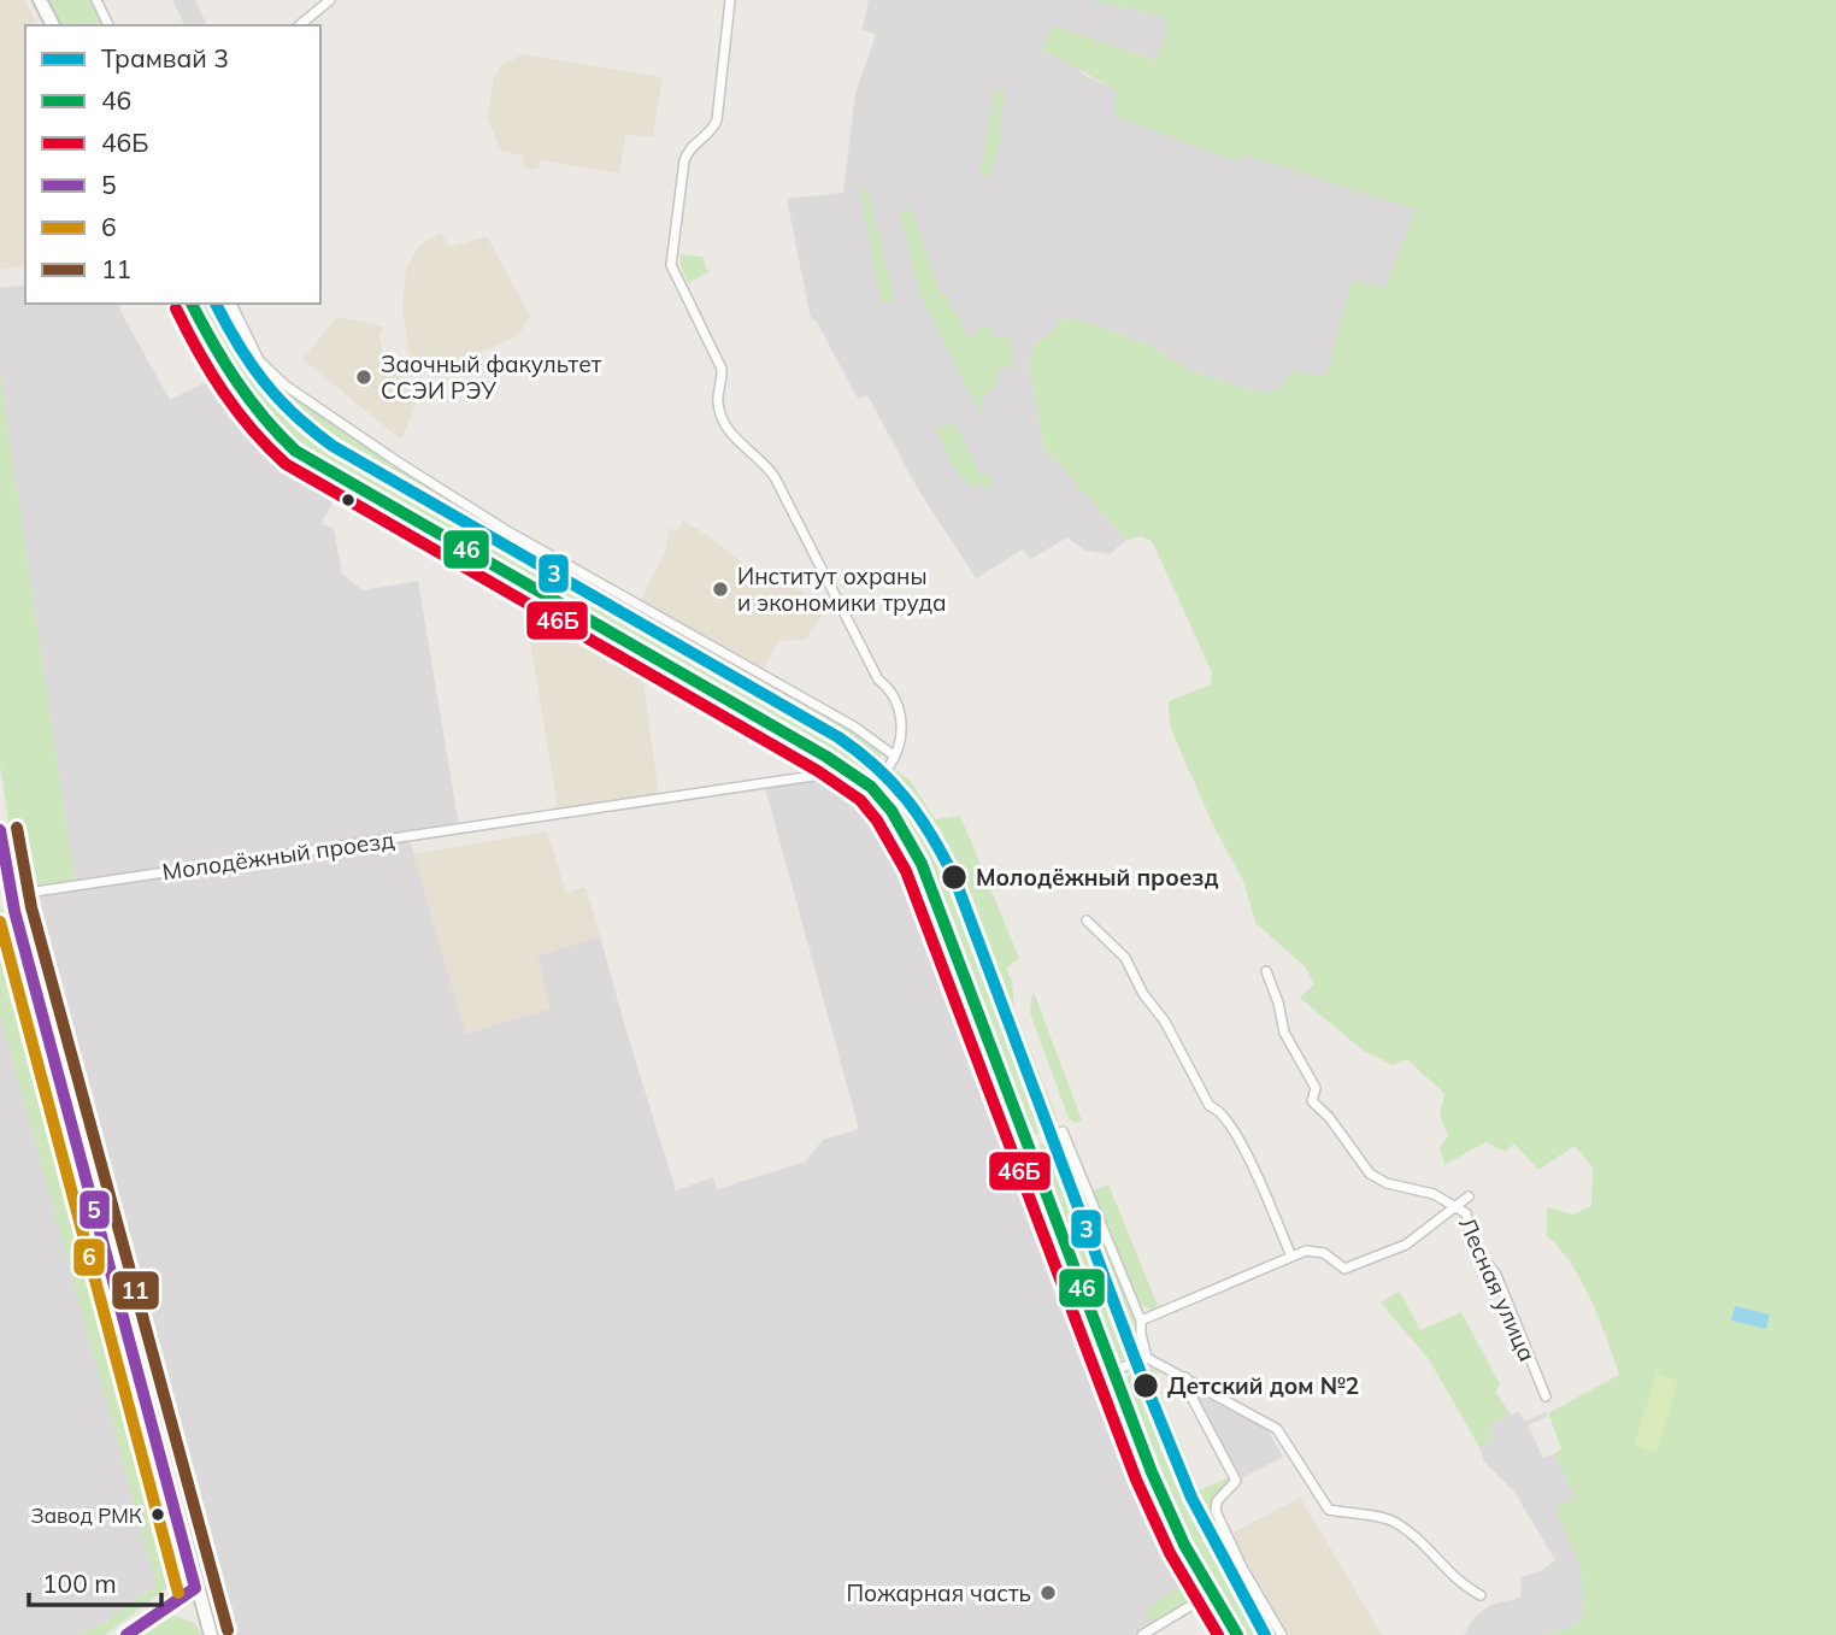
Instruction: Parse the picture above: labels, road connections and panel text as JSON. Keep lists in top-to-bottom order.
{
  "streets": {
    "street": ["Молодёжный проезд", "Лесная улица"]
  },
  "places": [
    "Заочный факультет ССЭИ РЭУ",
    "Институт охраны и экономики труда",
    "Молодёжный проезд",
    "Детский дом №2",
    "Завод РМК",
    "Пожарная часть"
  ],
  "lines": [
    "tram line 3",
    "transit line 46",
    "transit line 46Б",
    "transit line 11",
    "transit line 5",
    "transit line 6"
  ],
  "legend": [
    "Трамвай 3",
    "46",
    "46Б",
    "5",
    "6",
    "11"
  ],
  "scale_bar": "100 m"
}
